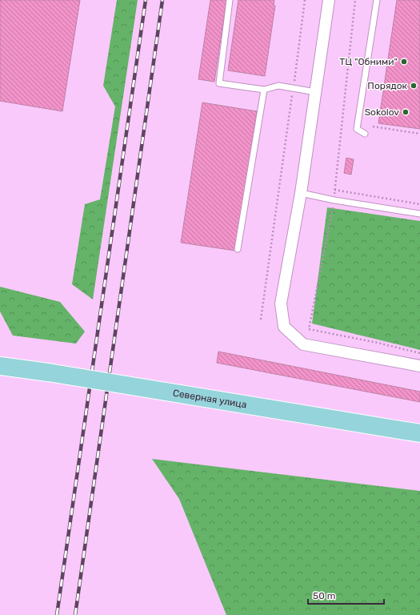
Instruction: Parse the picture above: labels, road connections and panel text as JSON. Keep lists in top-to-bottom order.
{
  "streets": {
    "main road": ["Северная улица"]
  },
  "places": ["ТЦ \"Обними\"", "Порядок", "Sokolov"],
  "scale_bar": "50 m"
}
